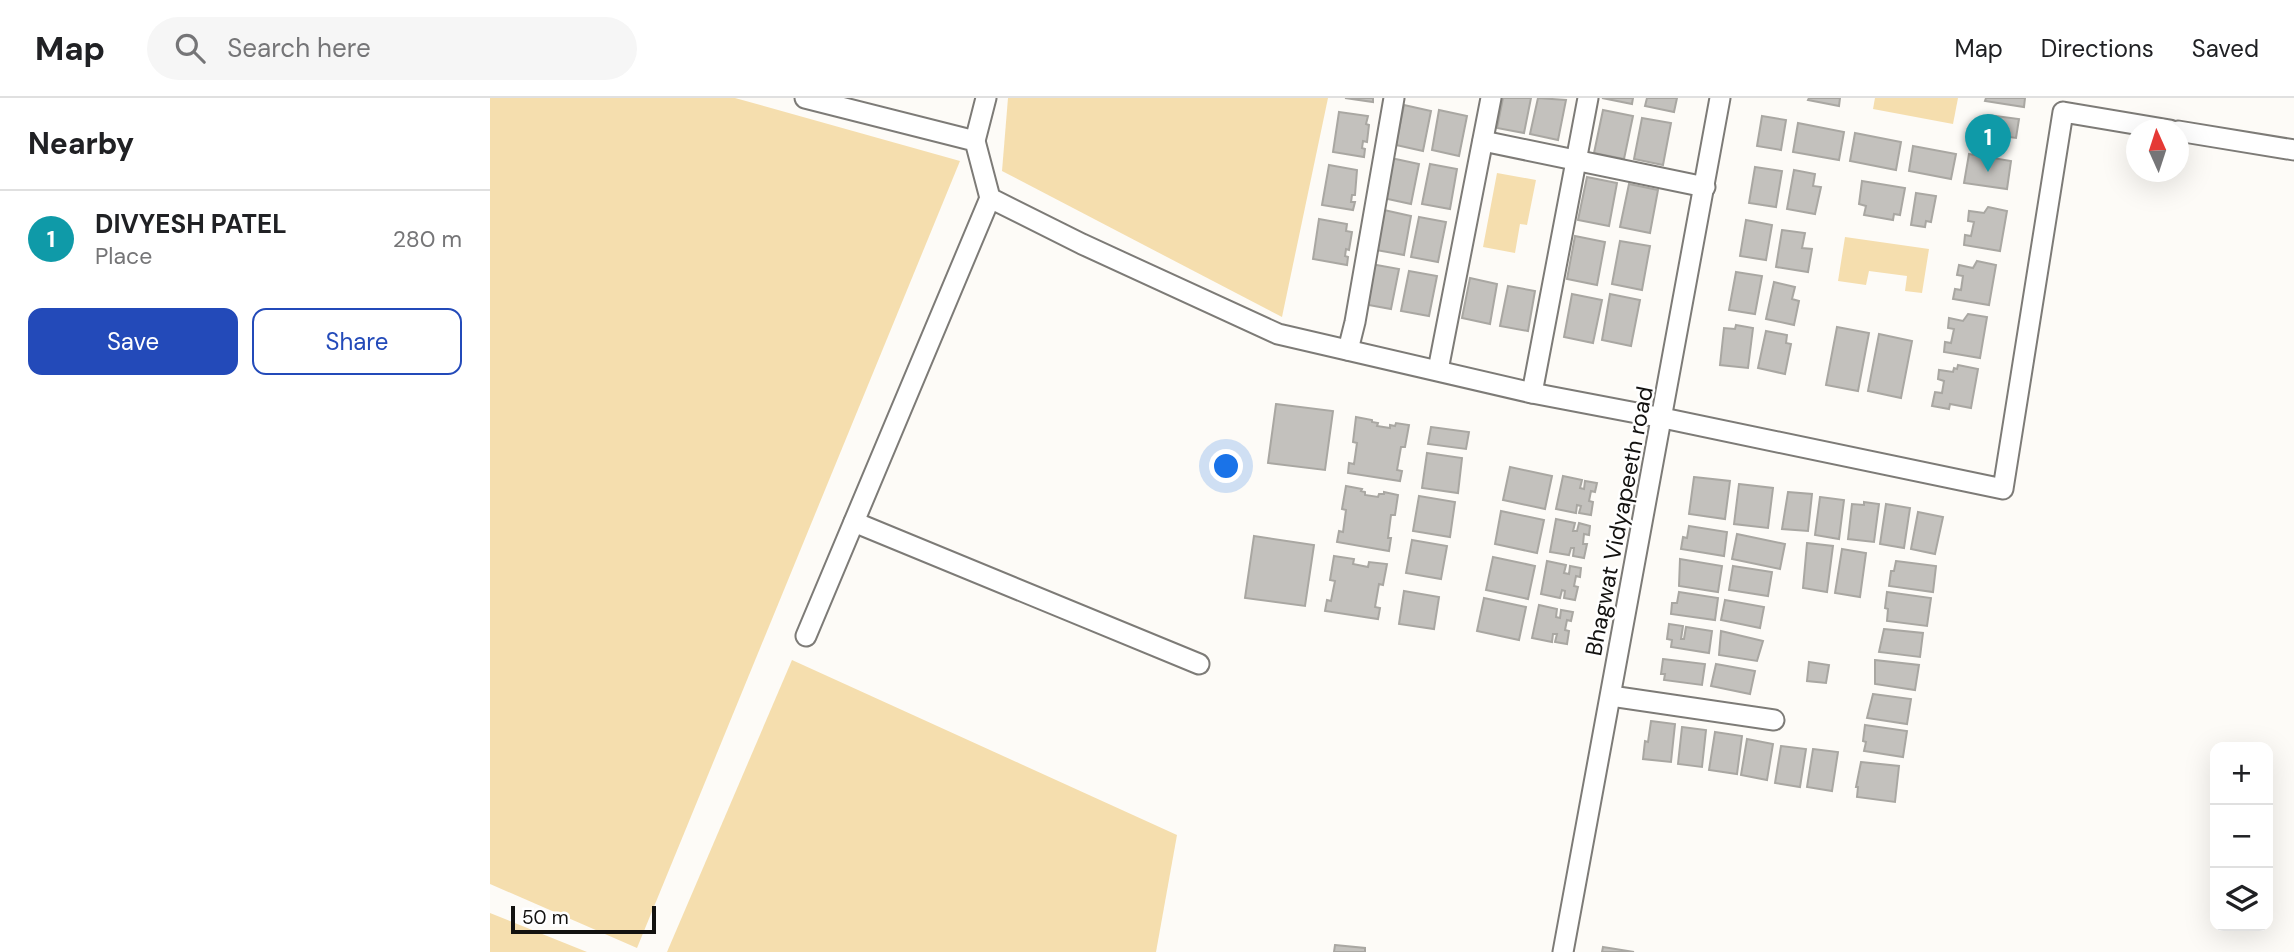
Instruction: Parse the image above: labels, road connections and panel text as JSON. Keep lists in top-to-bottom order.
{
  "streets": {
    "street": ["Bhagwat Vidyapeeth road"]
  },
  "scale_bar": "50 m",
  "north": "top",
  "page": {
    "header": "Map",
    "search": "Search here",
    "nav": ["Map", "Directions", "Saved"],
    "heading": "Nearby",
    "pins": "1",
    "list": [
      {
        "mark": "1",
        "name": "DIVYESH PATEL",
        "note": "Place",
        "value": "280 m"
      }
    ],
    "buttons": ["Save", "Share"],
    "map_buttons": ["+", "−"],
    "scale": "50 m"
  }
}
